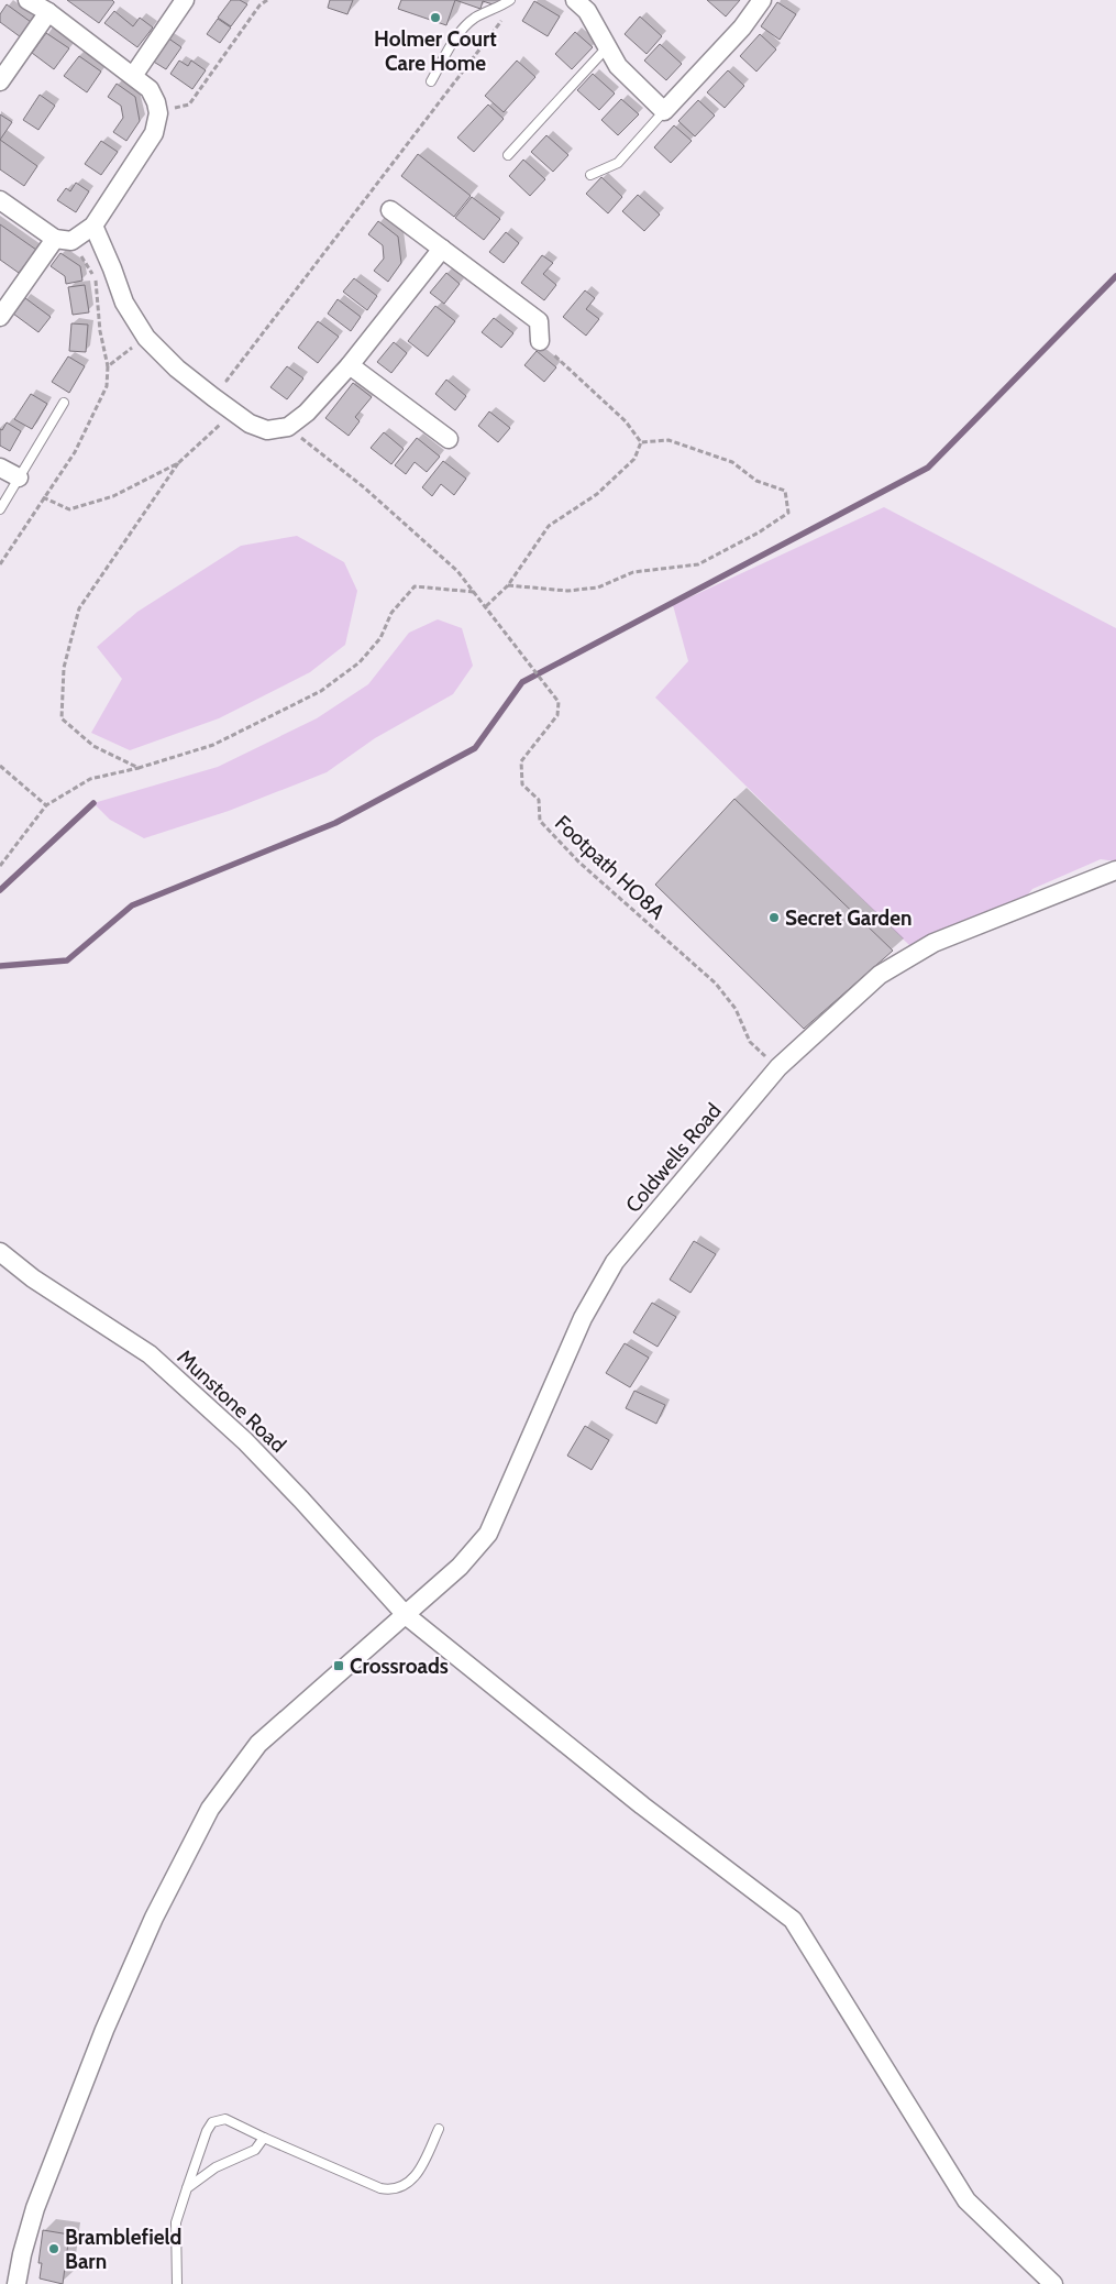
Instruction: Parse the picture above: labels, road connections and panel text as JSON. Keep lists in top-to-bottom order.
{
  "streets": {
    "street": ["Coldwells Road", "Munstone Road"],
    "path": ["Footpath HO8A"]
  },
  "crossings": [
    ["Footpath HO8A", "Coldwells Road"],
    ["Coldwells Road", "Munstone Road"]
  ],
  "places": {
    "other": ["Holmer Court Care Home", "Secret Garden", "Bramblefield Barn"],
    "transit": ["Crossroads"]
  }
}
